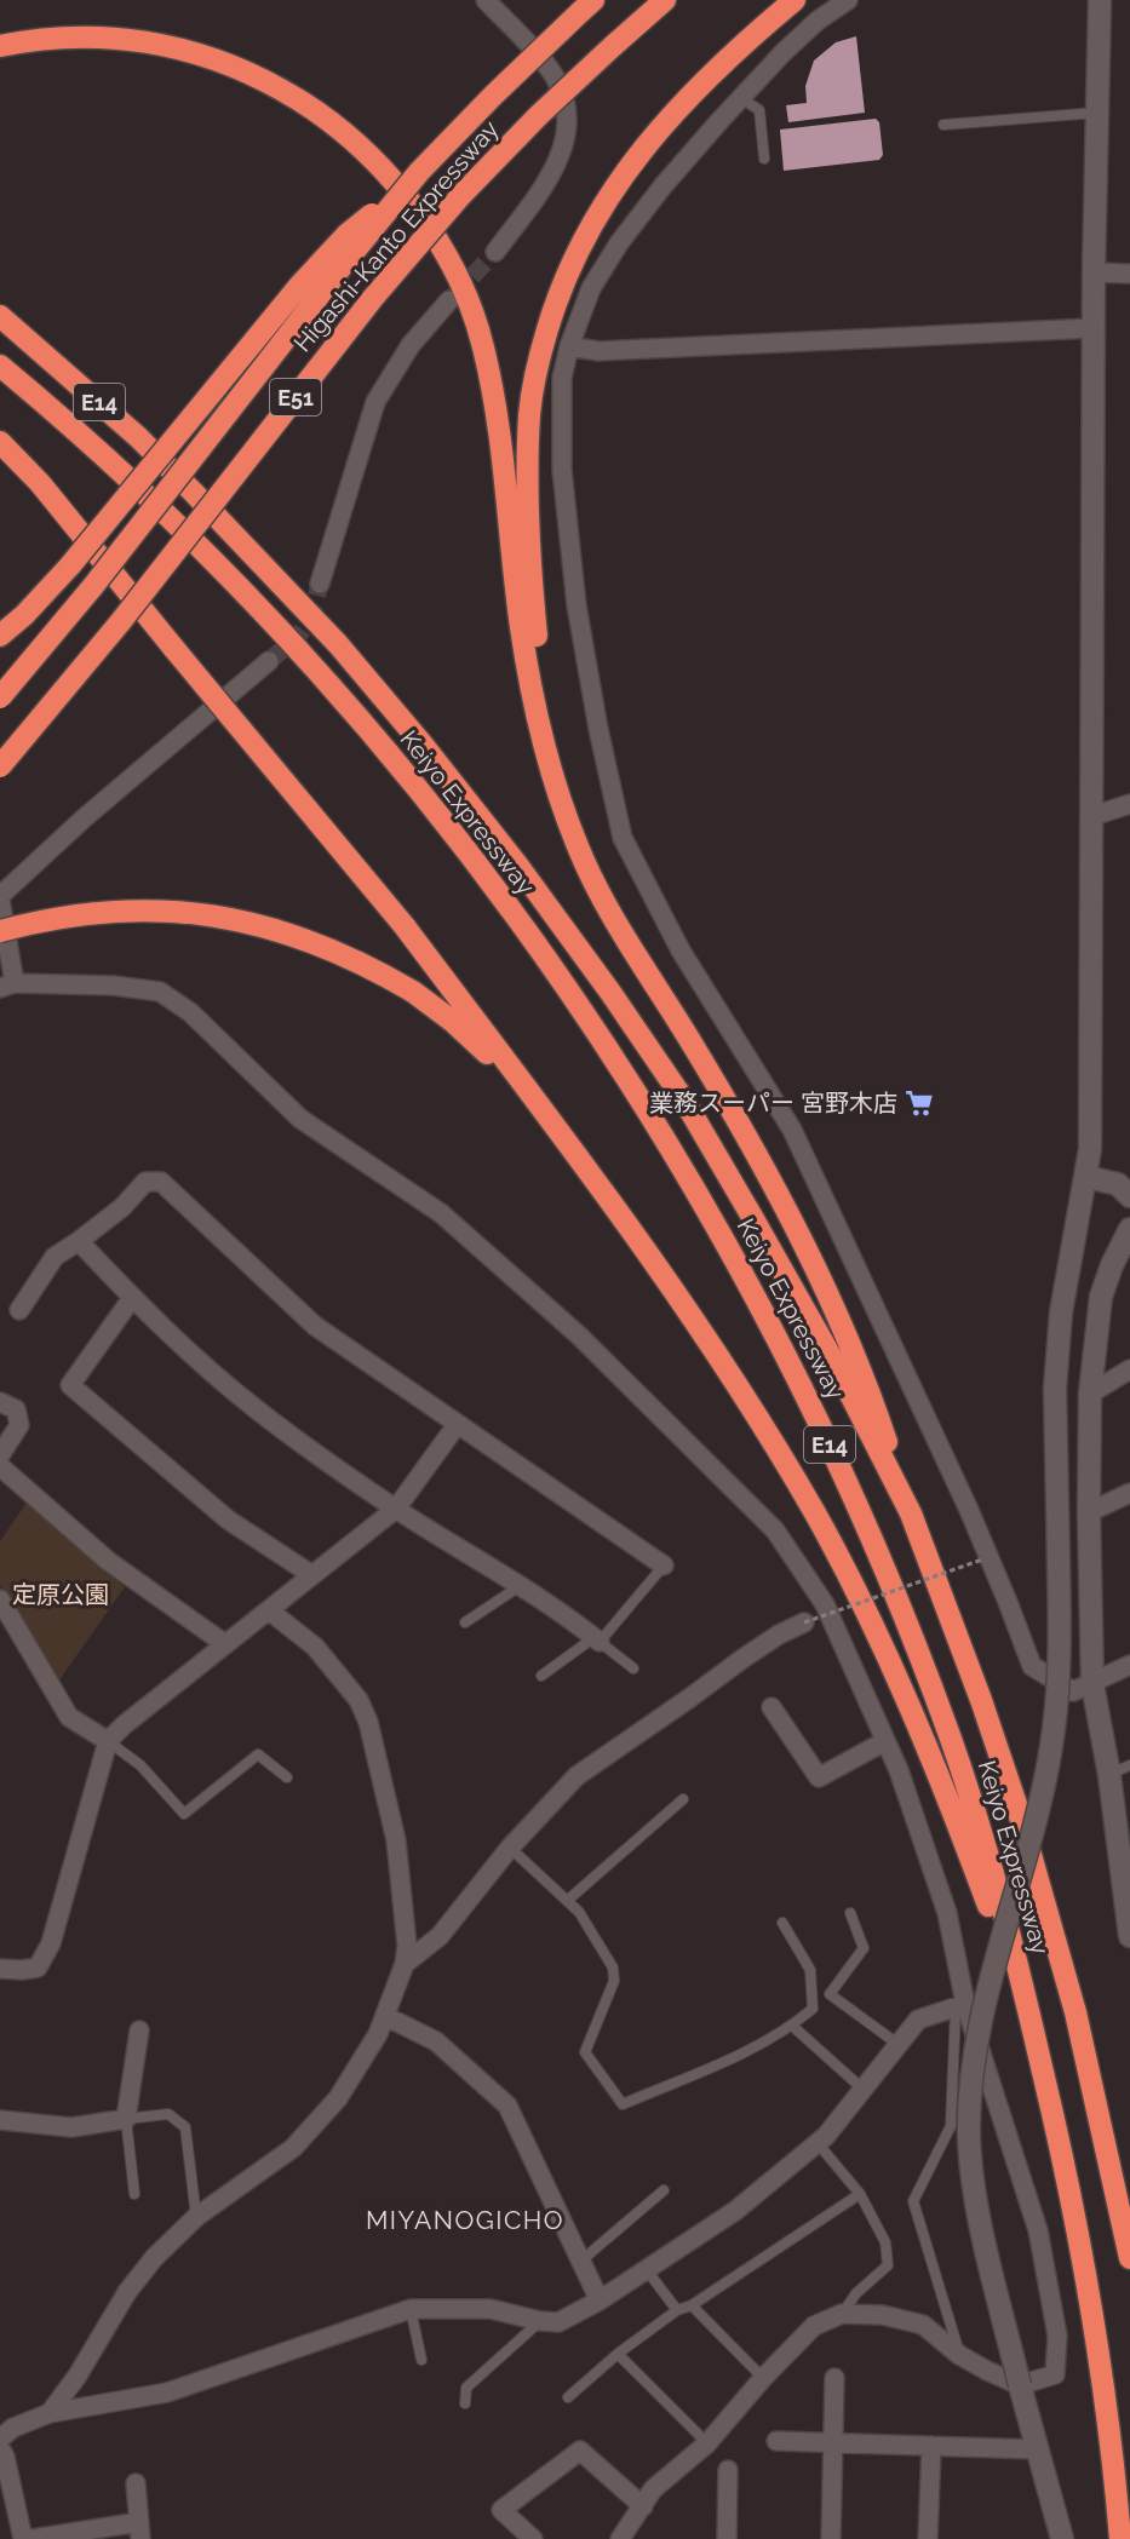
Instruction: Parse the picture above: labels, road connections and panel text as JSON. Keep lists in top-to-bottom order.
{
  "streets": {
    "highway": [
      "Higashi-Kanto Expressway",
      "E51",
      "E14",
      "Keiyo Expressway"
    ]
  },
  "districts": ["MIYANOGICHO"],
  "parks": ["定原公園"],
  "places": {
    "supermarket": ["業務スーパー 宮野木店"]
  }
}
